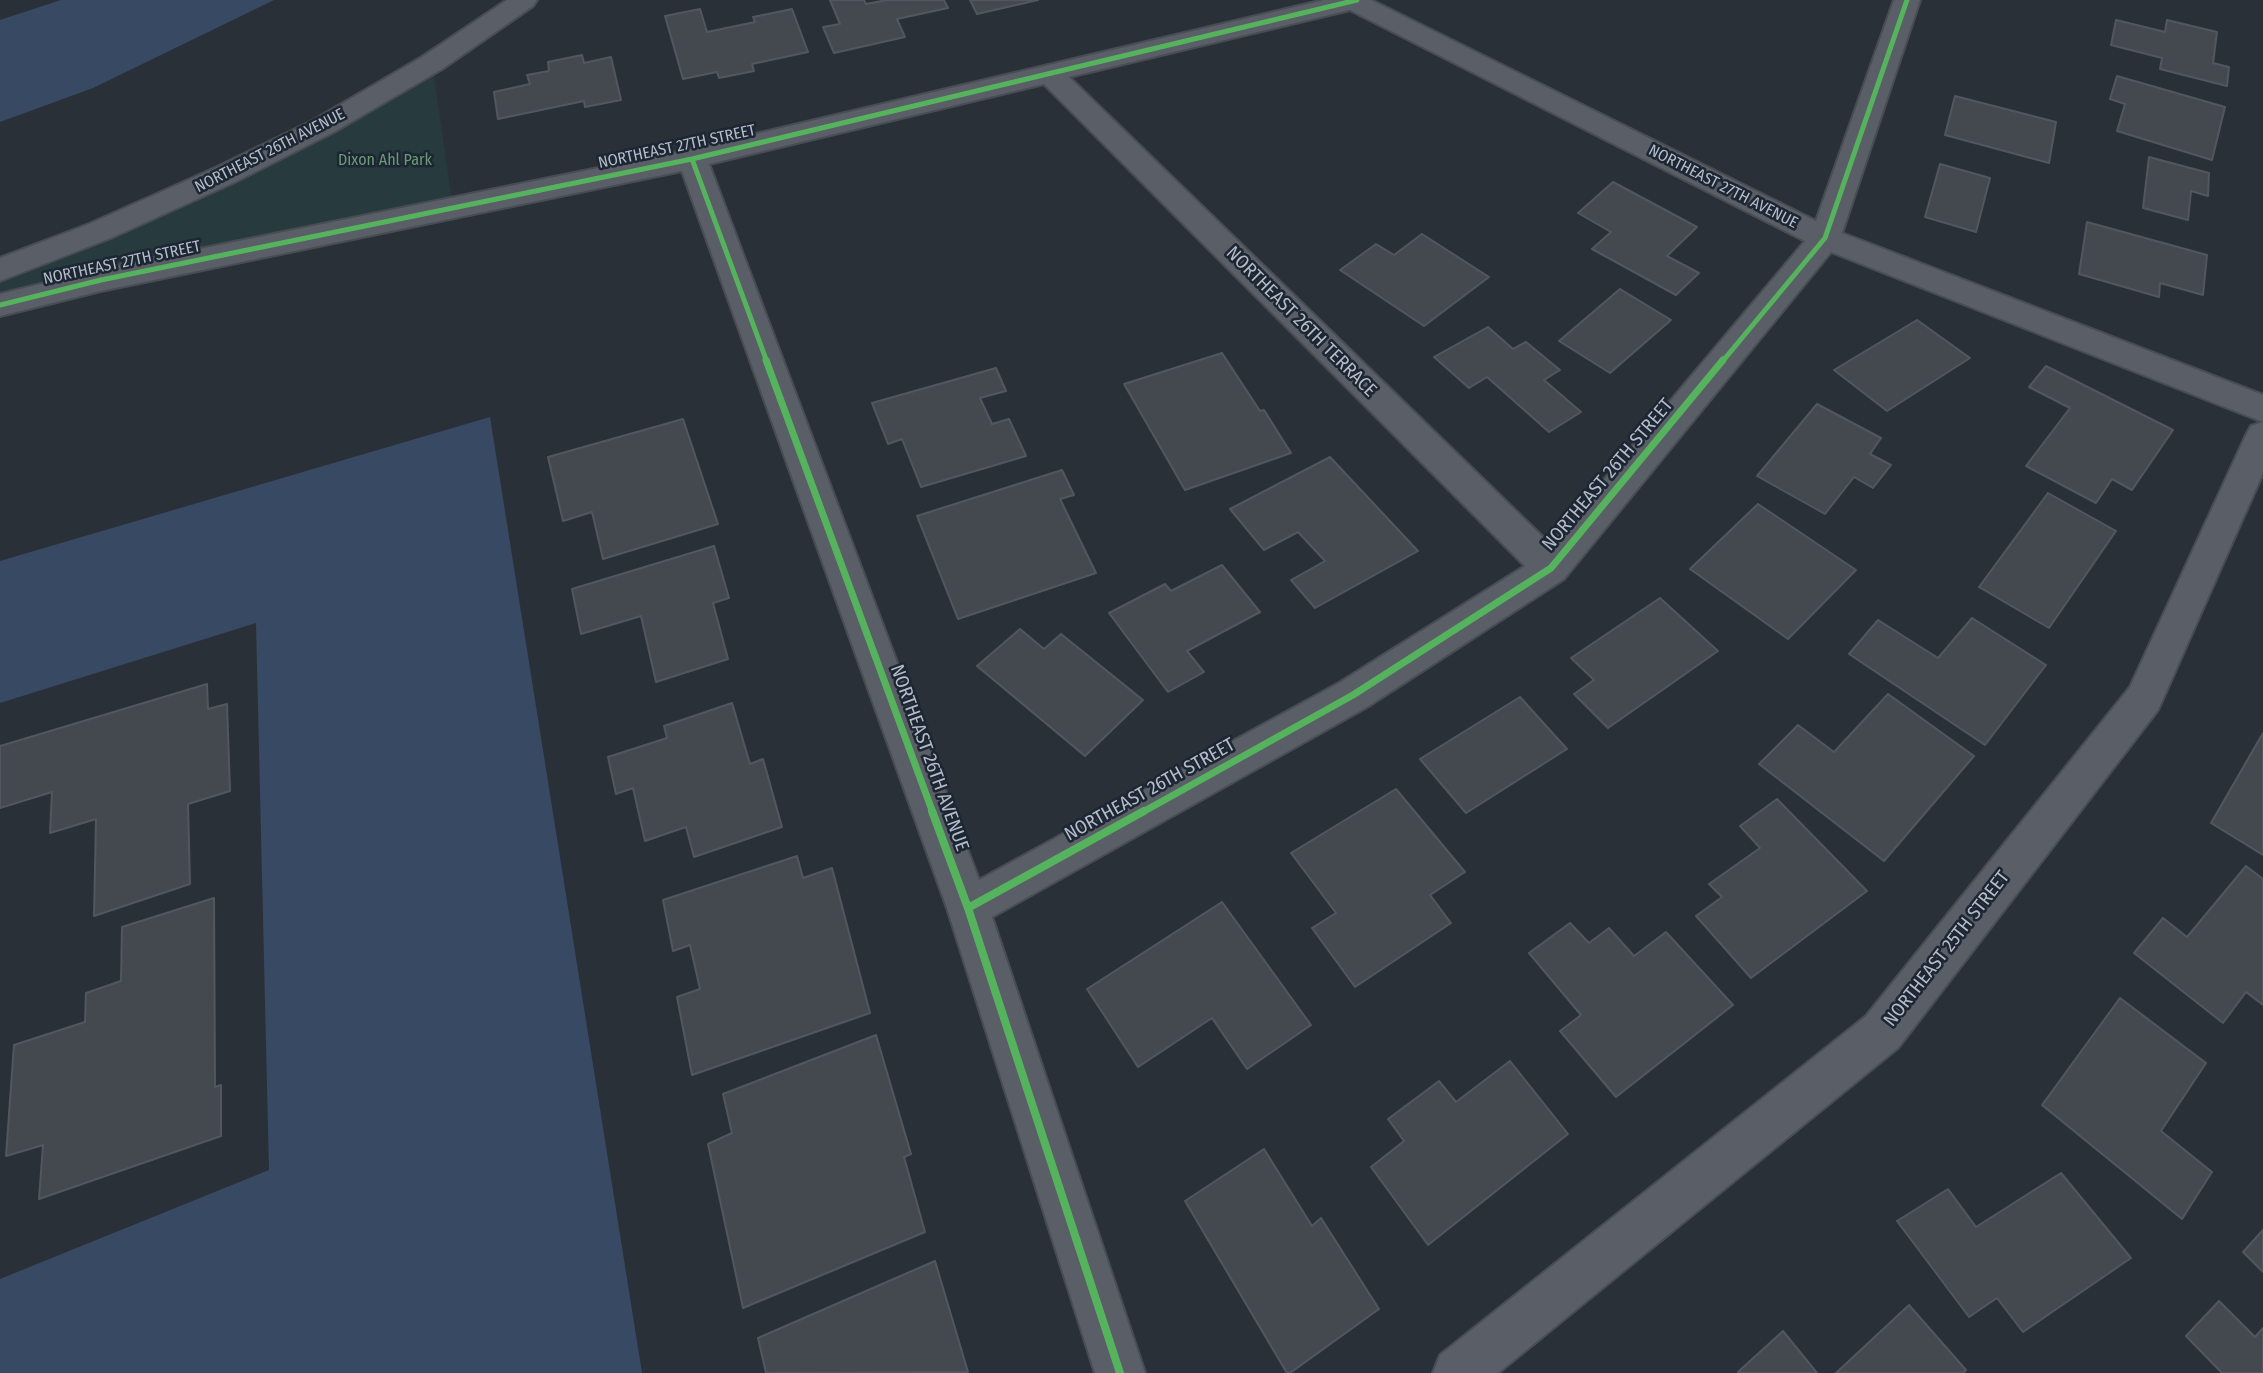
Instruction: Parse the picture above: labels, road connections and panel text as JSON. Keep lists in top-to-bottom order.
{
  "streets": {
    "street": [
      "NORTHEAST 27TH STREET",
      "NORTHEAST 26TH AVENUE",
      "NORTHEAST 27TH AVENUE",
      "NORTHEAST 26TH TERRACE",
      "NORTHEAST 26TH STREET",
      "NORTHEAST 25TH STREET"
    ]
  },
  "crossings": [
    ["NORTHEAST 27TH STREET", "NORTHEAST 26TH AVENUE"],
    ["NORTHEAST 27TH STREET", "NORTHEAST 27TH AVENUE"],
    ["NORTHEAST 27TH STREET", "NORTHEAST 26TH TERRACE"],
    ["NORTHEAST 26TH AVENUE", "NORTHEAST 26TH STREET"],
    ["NORTHEAST 27TH AVENUE", "NORTHEAST 26TH STREET"],
    ["NORTHEAST 26TH TERRACE", "NORTHEAST 26TH STREET"]
  ],
  "parks": ["Dixon Ahl Park"]
}
